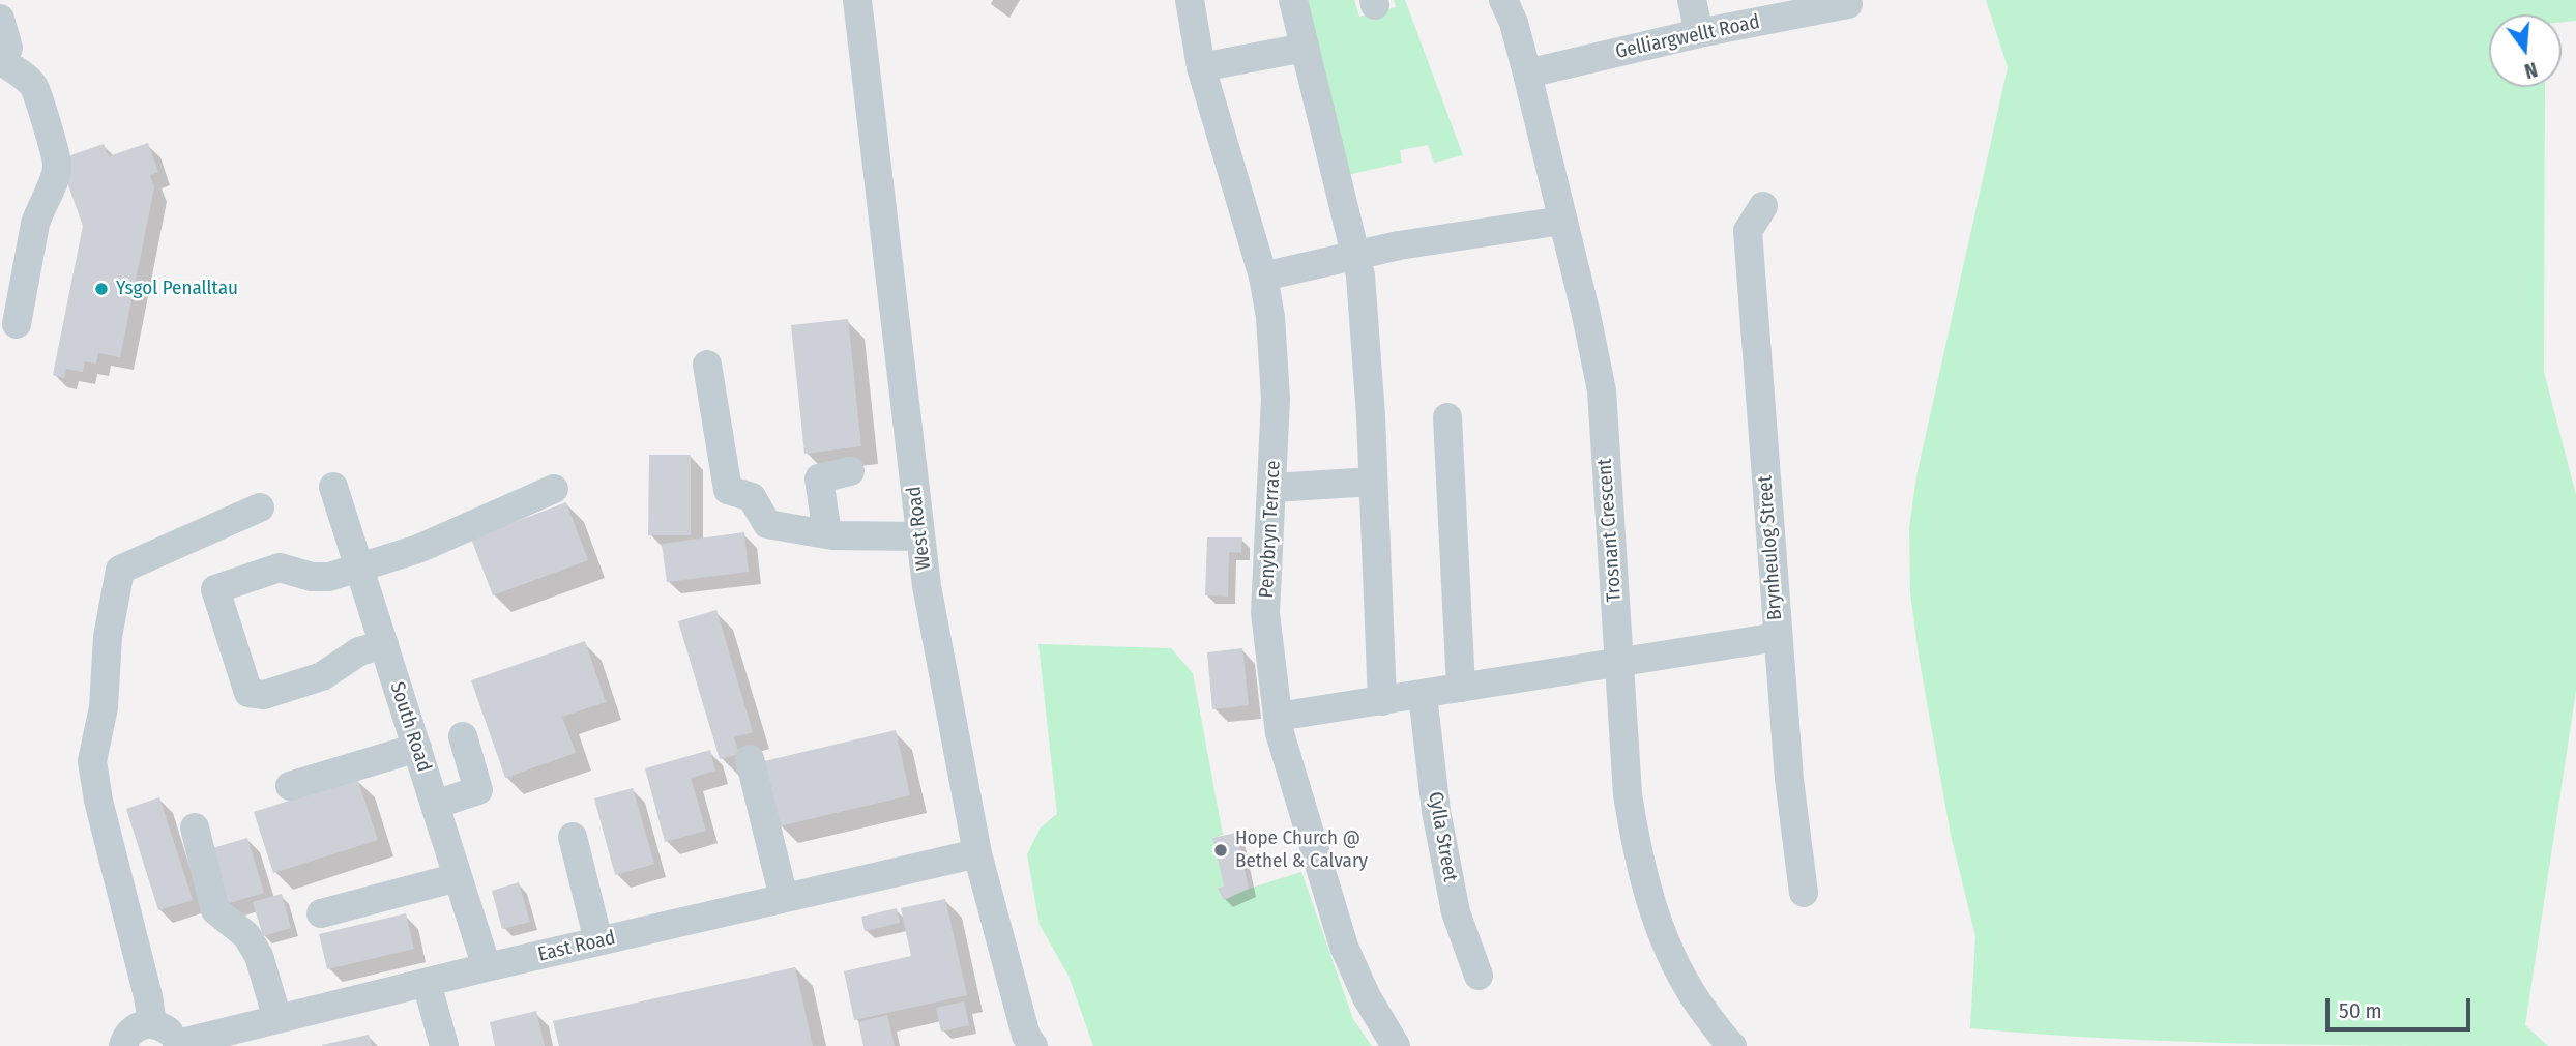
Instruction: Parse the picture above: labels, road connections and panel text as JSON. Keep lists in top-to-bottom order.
{
  "streets": {
    "street": [
      "Gelliargwellt Road",
      "West Road",
      "Penybryn Terrace",
      "Trosnant Crescent",
      "Brynheulog Street",
      "South Road",
      "Cylla Street",
      "East Road"
    ]
  },
  "crossings": [
    ["Gelliargwellt Road", "Trosnant Crescent"],
    ["West Road", "East Road"],
    ["South Road", "East Road"]
  ],
  "places": ["Ysgol Penalltau", "Hope Church @ Bethel & Calvary"],
  "scale_bar": "50 m",
  "north": "bottom"
}
